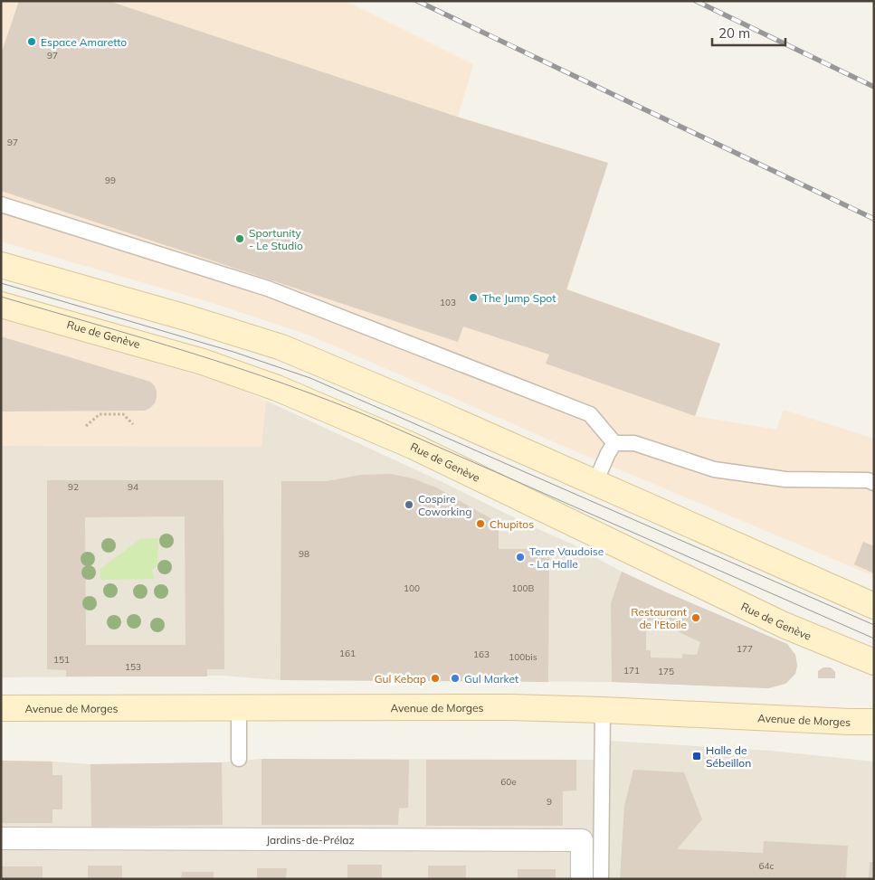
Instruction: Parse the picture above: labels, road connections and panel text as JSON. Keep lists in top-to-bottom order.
{
  "streets": {
    "main road": ["Rue de Genève", "Avenue de Morges"],
    "street": ["Jardins-de-Prélaz"]
  },
  "places": {
    "other": [
      "Espace Amaretto",
      "Sportunity - Le Studio",
      "The Jump Spot",
      "Cospire Coworking",
      "Chupitos",
      "Terre Vaudoise - La Halle",
      "Restaurant de l'Etoile",
      "Gul Kebap",
      "Gul Market"
    ],
    "transit": ["Halle de Sébeillon"]
  },
  "house_numbers": [
    "97",
    "97",
    "99",
    "103",
    "92",
    "94",
    "98",
    "100",
    "100B",
    "177",
    "161",
    "163",
    "100bis",
    "151",
    "153",
    "171",
    "175",
    "60e",
    "9",
    "64c"
  ],
  "scale_bar": "20 m"
}
